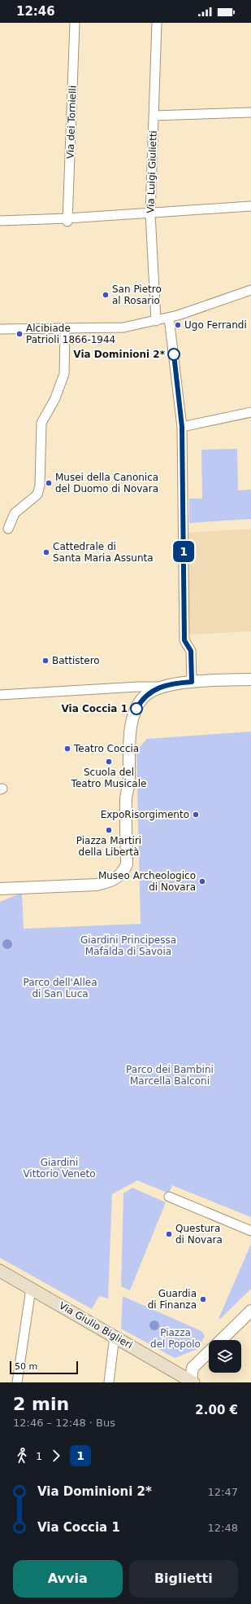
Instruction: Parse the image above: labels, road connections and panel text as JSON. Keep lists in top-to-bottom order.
{
  "streets": {
    "main road": ["Via Giulio Biglieri"],
    "street": ["Via dei Tornielli", "Via Luigi Giulietti"]
  },
  "parks": [
    "Giardini Principessa Mafalda di Savoia",
    "Parco dell'Allea di San Luca",
    "Parco dei Bambini Marcella Balconi",
    "Giardini Vittorio Veneto",
    "Piazza del Popolo"
  ],
  "places": [
    "San Pietro al Rosario",
    "Ugo Ferrandi",
    "Alcibiade Patrioli 1866-1944",
    "Via Dominioni 2*",
    "Musei della Canonica del Duomo di Novara",
    "Cattedrale di Santa Maria Assunta",
    "Battistero",
    "Via Coccia 1",
    "Teatro Coccia",
    "Scuola del Teatro Musicale",
    "ExpoRisorgimento",
    "Piazza Martiri della Libertà",
    "Museo Archeologico di Novara",
    "Questura di Novara",
    "Guardia di Finanza"
  ],
  "lines": ["bus line 1"],
  "scale_bar": "50 m",
  "page": {
    "status": "12:46",
    "on_map": "1",
    "scale": "50 m",
    "heading": ["2 min", "12:46 – 12:48 · Bus", "2.00 €"],
    "legs": ["1", "1"],
    "list": [
      {
        "name": "Via Dominioni 2*",
        "value": "12:47"
      },
      {
        "name": "Via Coccia 1",
        "value": "12:48"
      }
    ],
    "buttons": ["Avvia", "Biglietti"]
  }
}
